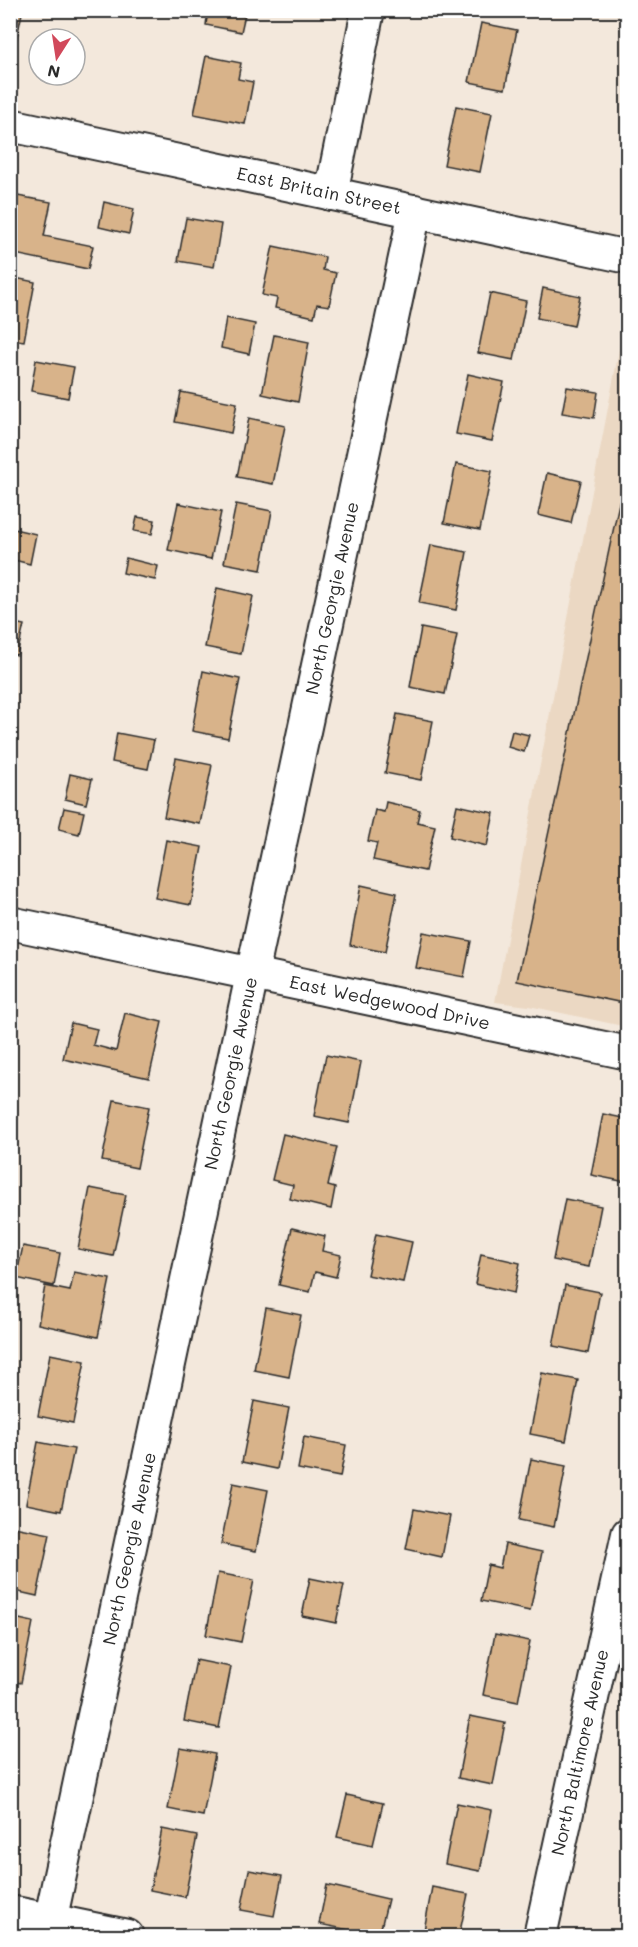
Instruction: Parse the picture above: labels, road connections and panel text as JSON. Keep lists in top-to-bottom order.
{
  "streets": {
    "street": [
      "East Britain Street",
      "North Georgie Avenue",
      "East Wedgewood Drive",
      "North Baltimore Avenue"
    ]
  },
  "crossings": [
    ["East Britain Street", "North Georgie Avenue"],
    ["North Georgie Avenue", "East Wedgewood Drive"]
  ],
  "north": "bottom"
}
